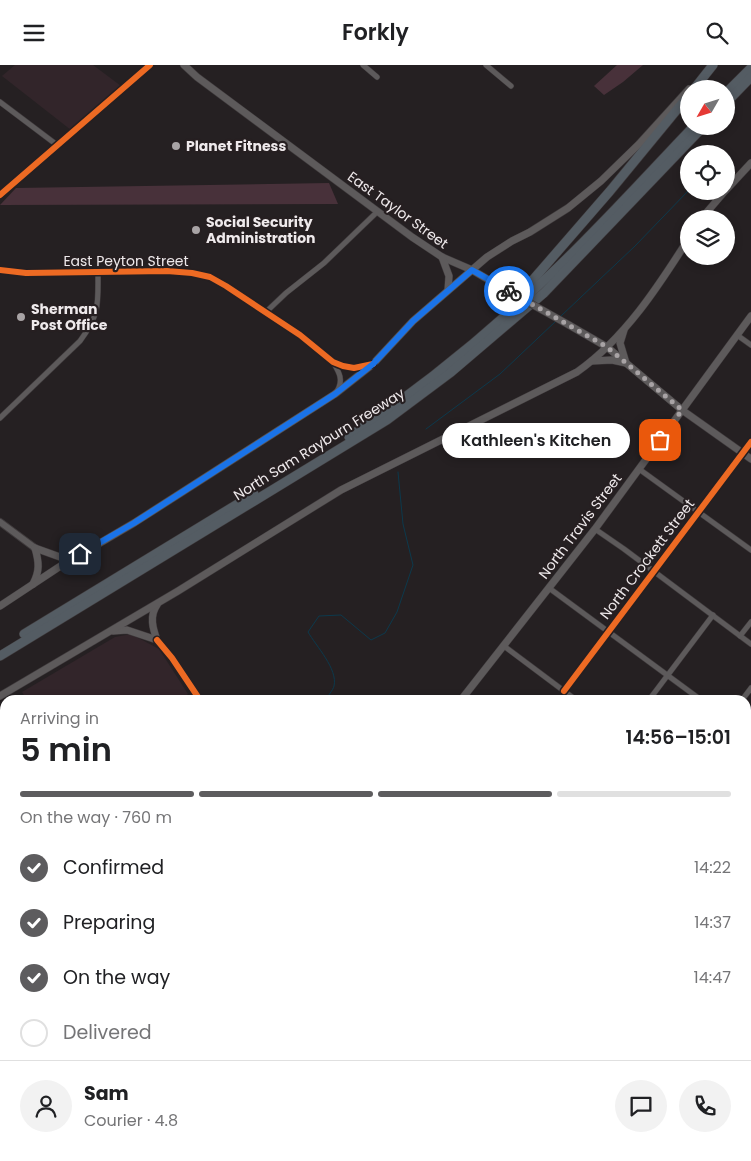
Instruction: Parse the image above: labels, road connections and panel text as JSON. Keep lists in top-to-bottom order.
{
  "streets": {
    "highway": ["North Sam Rayburn Freeway"],
    "main road": ["East Taylor Street", "North Travis Street"],
    "street": ["East Peyton Street", "North Crockett Street"]
  },
  "crossings": [
    ["East Taylor Street", "North Travis Street"],
    ["East Taylor Street", "North Crockett Street"]
  ],
  "places": [
    "Planet Fitness",
    "Social Security Administration",
    "Sherman Post Office",
    "Kathleen's Kitchen"
  ],
  "north": "bottom left",
  "page": {
    "header": "Forkly",
    "bubble": "Kathleen's Kitchen",
    "heading": ["5 min", "Arriving in", "14:56–15:01"],
    "panel": ["Sam", "Courier · 4.8"],
    "bar": "On the way · 760 m",
    "list": [
      ["Confirmed", "14:22"],
      ["Preparing", "14:37"],
      ["On the way", "14:47"],
      "Delivered"
    ]
  }
}
